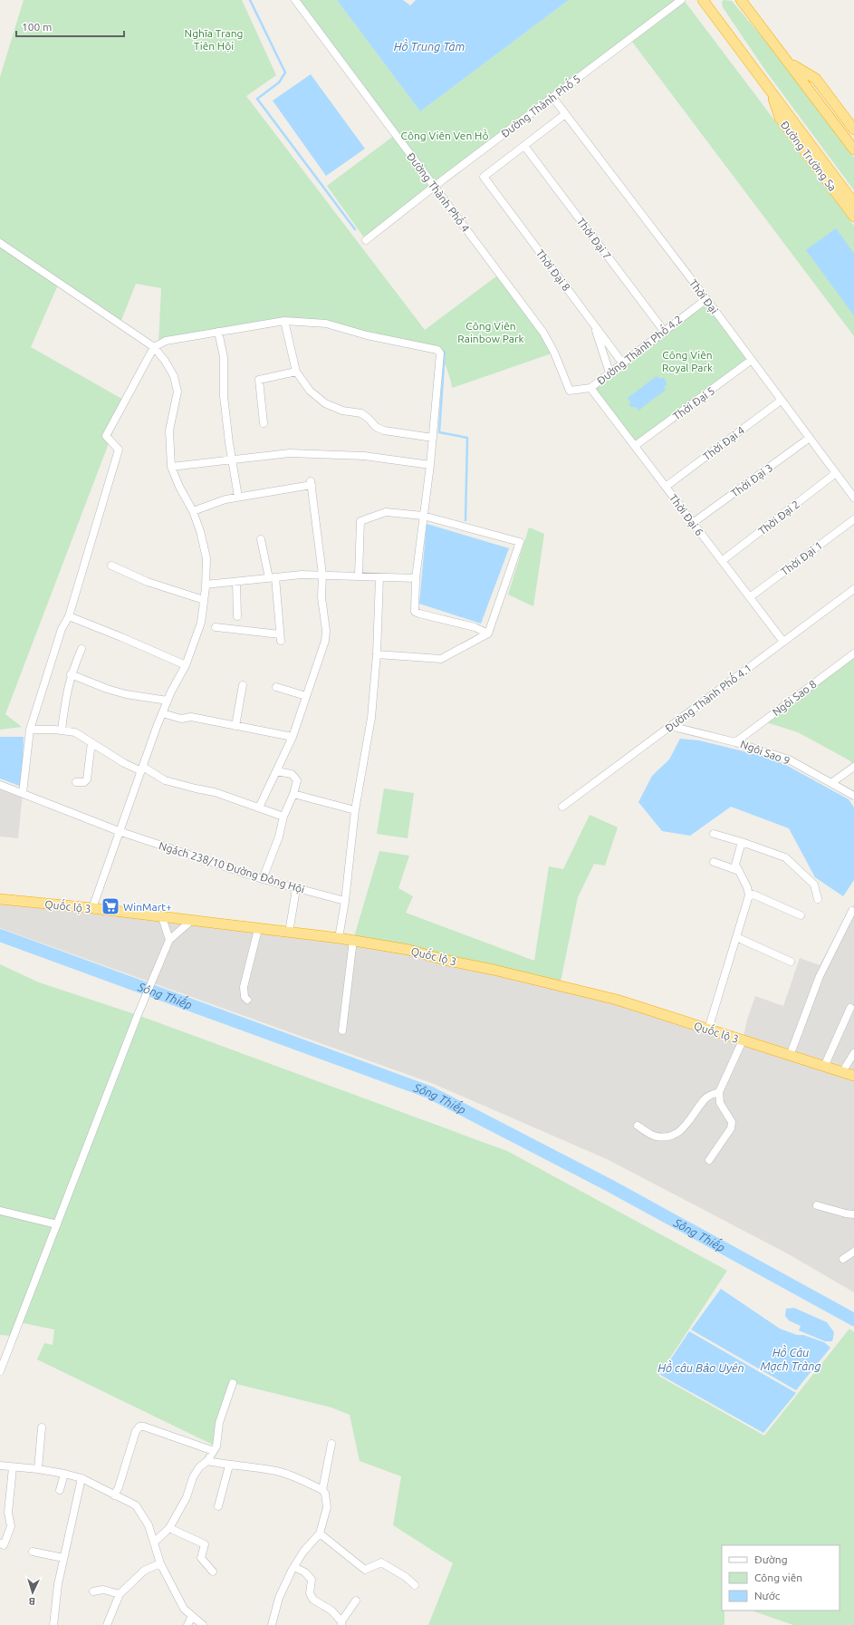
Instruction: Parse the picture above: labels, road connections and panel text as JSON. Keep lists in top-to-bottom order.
{
  "streets": {
    "highway": ["Đường Trường Sa", "Quốc lộ 3"],
    "street": [
      "Đường Thành Phố 5",
      "Đường Thành Phố 4",
      "Thời Đại 7",
      "Thời Đại 8",
      "Thời Đại",
      "Đường Thành Phố 4.2",
      "Thời Đại 5",
      "Thời Đại 4",
      "Thời Đại 3",
      "Thời Đại 6",
      "Thời Đại 2",
      "Thời Đại 1",
      "Đường Thành Phố 4.1",
      "Ngôi Sao 8",
      "Ngôi Sao 9",
      "Ngách 238/10 Đường Đông Hội"
    ]
  },
  "crossings": [
    ["Đường Thành Phố 5", "Đường Thành Phố 4"],
    ["Đường Thành Phố 5", "Thời Đại"],
    ["Đường Thành Phố 4", "Đường Thành Phố 4.2"],
    ["Thời Đại 7", "Thời Đại 8"],
    ["Thời Đại 7", "Đường Thành Phố 4.2"],
    ["Thời Đại 8", "Đường Thành Phố 4.2"],
    ["Thời Đại", "Đường Thành Phố 4.2"],
    ["Thời Đại", "Thời Đại 5"],
    ["Thời Đại", "Thời Đại 4"],
    ["Thời Đại", "Thời Đại 3"],
    ["Thời Đại", "Thời Đại 2"],
    ["Đường Thành Phố 4.2", "Thời Đại 6"],
    ["Thời Đại 5", "Thời Đại 6"],
    ["Thời Đại 4", "Thời Đại 6"],
    ["Thời Đại 3", "Thời Đại 6"],
    ["Thời Đại 6", "Thời Đại 2"],
    ["Thời Đại 6", "Thời Đại 1"],
    ["Thời Đại 6", "Đường Thành Phố 4.1"],
    ["Đường Thành Phố 4.1", "Ngôi Sao 9"],
    ["Ngôi Sao 8", "Ngôi Sao 9"]
  ],
  "water": [
    "Hồ Trung Tâm",
    "Sông Thiếp",
    "Hồ Câu Mạch Tràng",
    "Hồ câu Bảo Uyên"
  ],
  "parks": [
    "Nghĩa Trang Tiên Hội",
    "Công Viên Ven Hồ",
    "Công Viên Rainbow Park",
    "Công Viên Royal Park"
  ],
  "places": {
    "supermarket": ["WinMart+"]
  },
  "legend": ["Đường", "Công viên", "Nước"],
  "scale_bar": "100 m",
  "north": "bottom"
}
